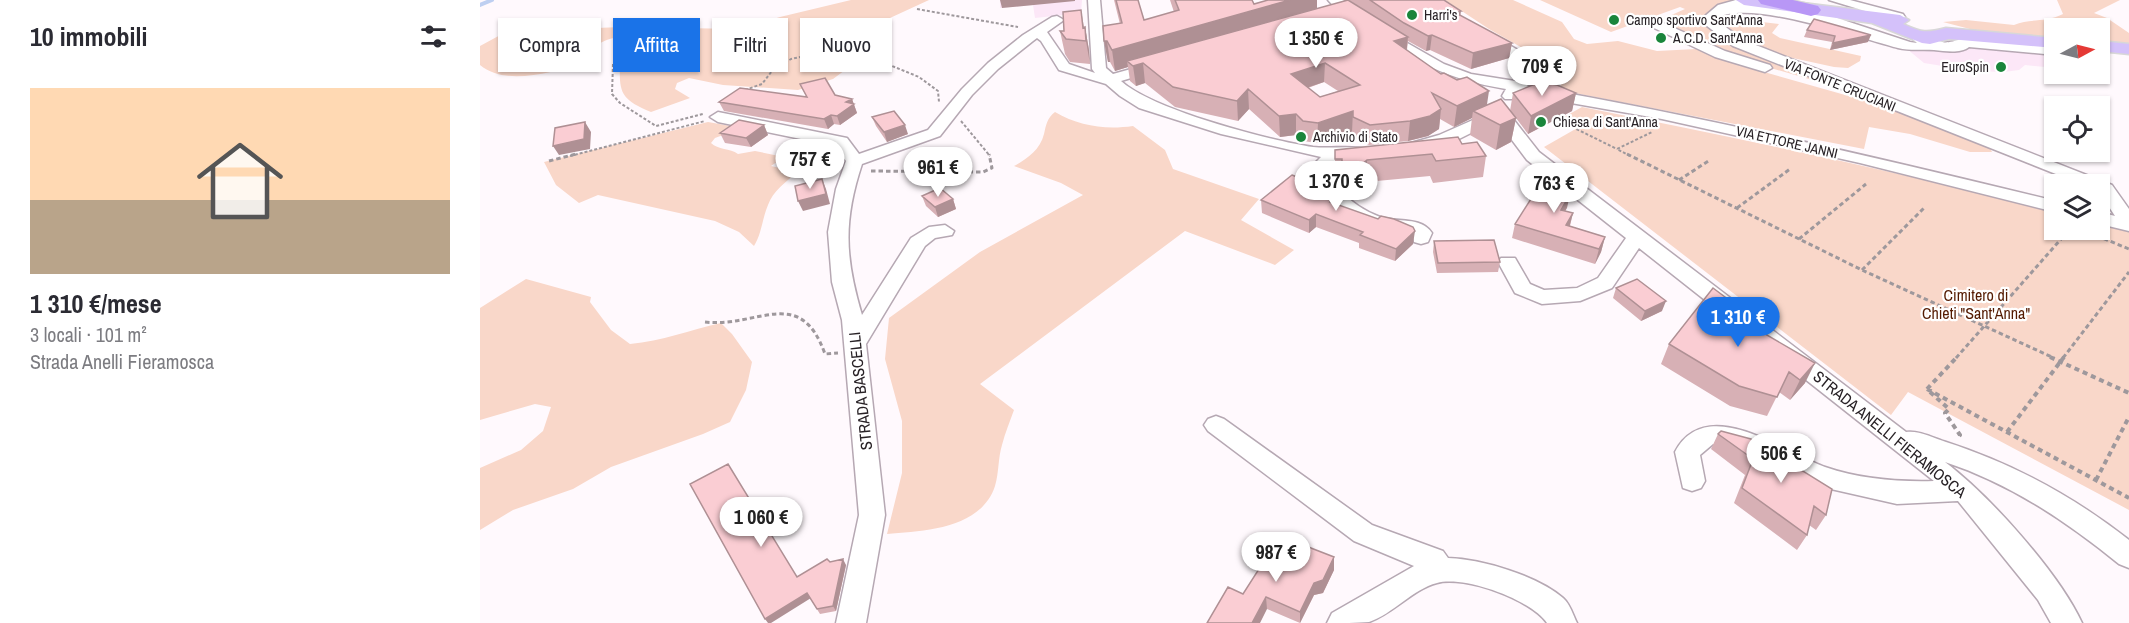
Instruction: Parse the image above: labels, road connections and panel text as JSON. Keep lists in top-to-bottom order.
{
  "streets": {
    "street": [
      "VIA FONTE CRUCIANI",
      "VIA ETTORE JANNI",
      "STRADA BASCELLI",
      "STRADA ANELLI FIERAMOSCA"
    ]
  },
  "crossings": [
    ["VIA ETTORE JANNI", "STRADA ANELLI FIERAMOSCA"]
  ],
  "parks": ["Cimitero di Chieti \"Sant'Anna\""],
  "places": [
    "Harri's",
    "Campo sportivo Sant'Anna",
    "A.C.D. Sant'Anna",
    "EuroSpin",
    "Chiesa di Sant'Anna",
    "Archivio di Stato"
  ],
  "north": "right",
  "page": {
    "heading": "10 immobili",
    "price": [
      "1 350 €",
      "709 €",
      "757 €",
      "961 €",
      "1 370 €",
      "763 €",
      "1 310 €",
      "506 €",
      "1 060 €",
      "987 €"
    ],
    "chip": [
      "Compra",
      "Affitta",
      "Filtri",
      "Nuovo"
    ],
    "list": [
      {
        "name": "1 310 €/mese",
        "note": "3 locali · 101 m² · Strada Anelli Fieramosca"
      }
    ]
  }
}
